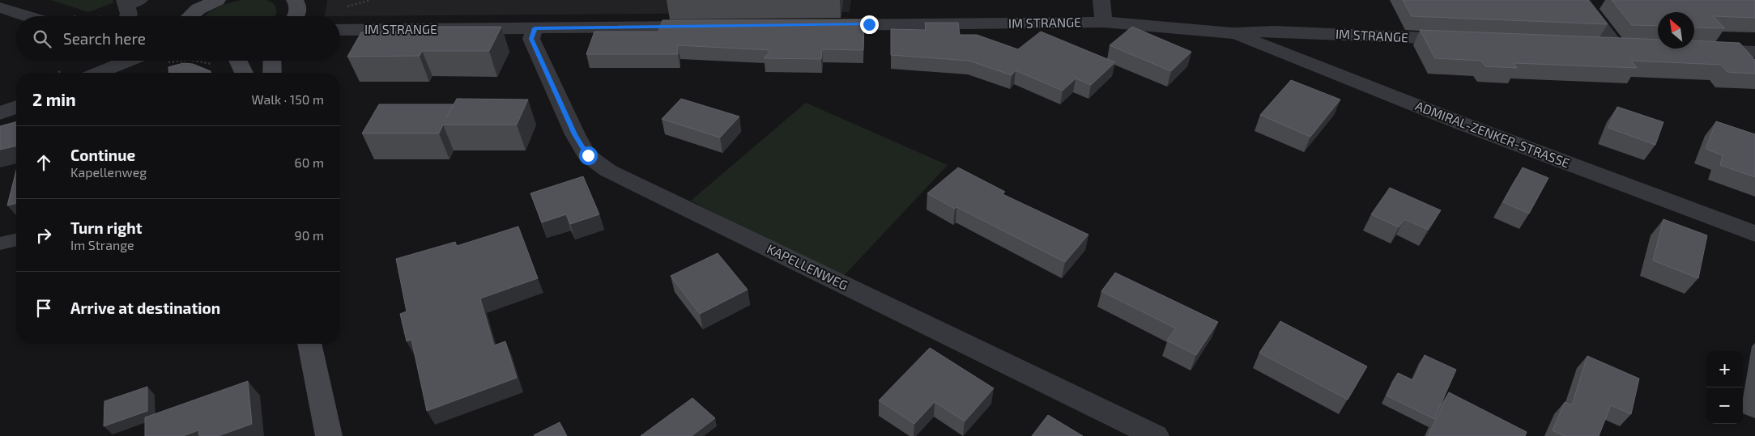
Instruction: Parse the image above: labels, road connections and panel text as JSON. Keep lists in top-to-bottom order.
{
  "streets": {
    "street": ["IM STRANGE", "ADMIRAL-ZENKER-STRASSE", "KAPELLENWEG"]
  },
  "crossings": [
    ["IM STRANGE", "ADMIRAL-ZENKER-STRASSE"],
    ["IM STRANGE", "KAPELLENWEG"]
  ],
  "north": "top left",
  "page": {
    "search": "Search here",
    "heading": ["2 min", "Walk · 150 m"],
    "list": [
      ["Continue", "Kapellenweg", "60 m"],
      ["Turn right", "Im Strange", "90 m"],
      "Arrive at destination"
    ],
    "map_buttons": ["+", "−"]
  }
}
